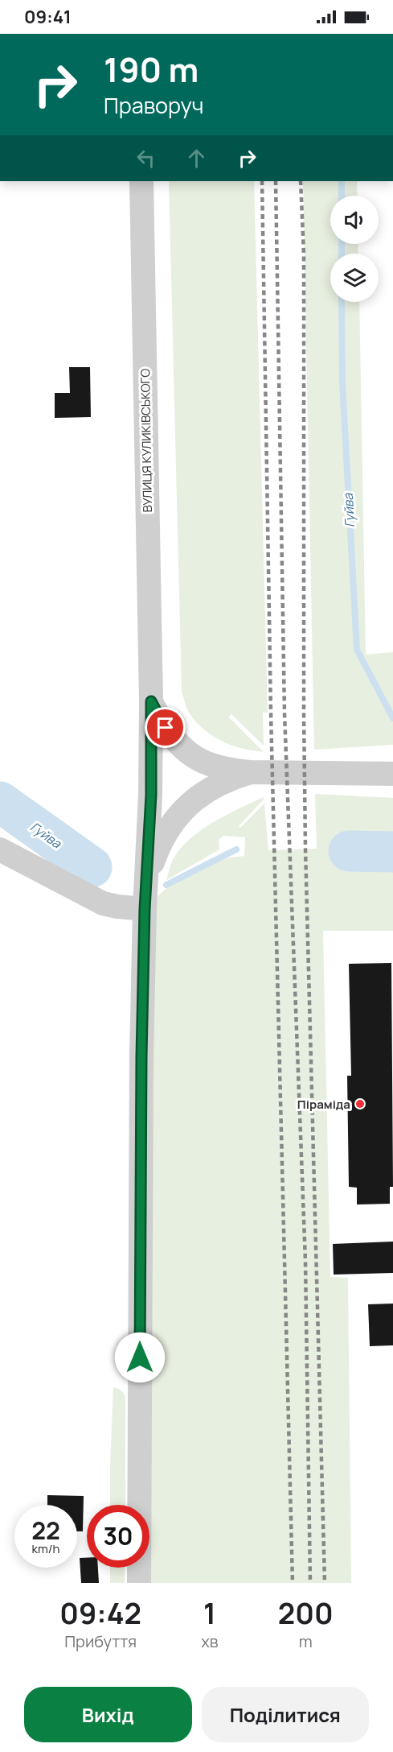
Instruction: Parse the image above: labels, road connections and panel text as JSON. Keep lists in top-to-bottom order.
{
  "streets": {
    "street": ["ВУЛИЦЯ КУЛИКІВСЬКОГО"]
  },
  "water": ["Гуйва"],
  "places": ["Піраміда"],
  "page": {
    "status": "09:41",
    "turn": ["190 m", "Праворуч"],
    "speed": "22 km/h",
    "limit": "30",
    "eta": [
      "09:42",
      "Прибуття",
      "1",
      "хв",
      "200",
      "m"
    ],
    "buttons": ["Вихід", "Поділитися"]
  }
}
